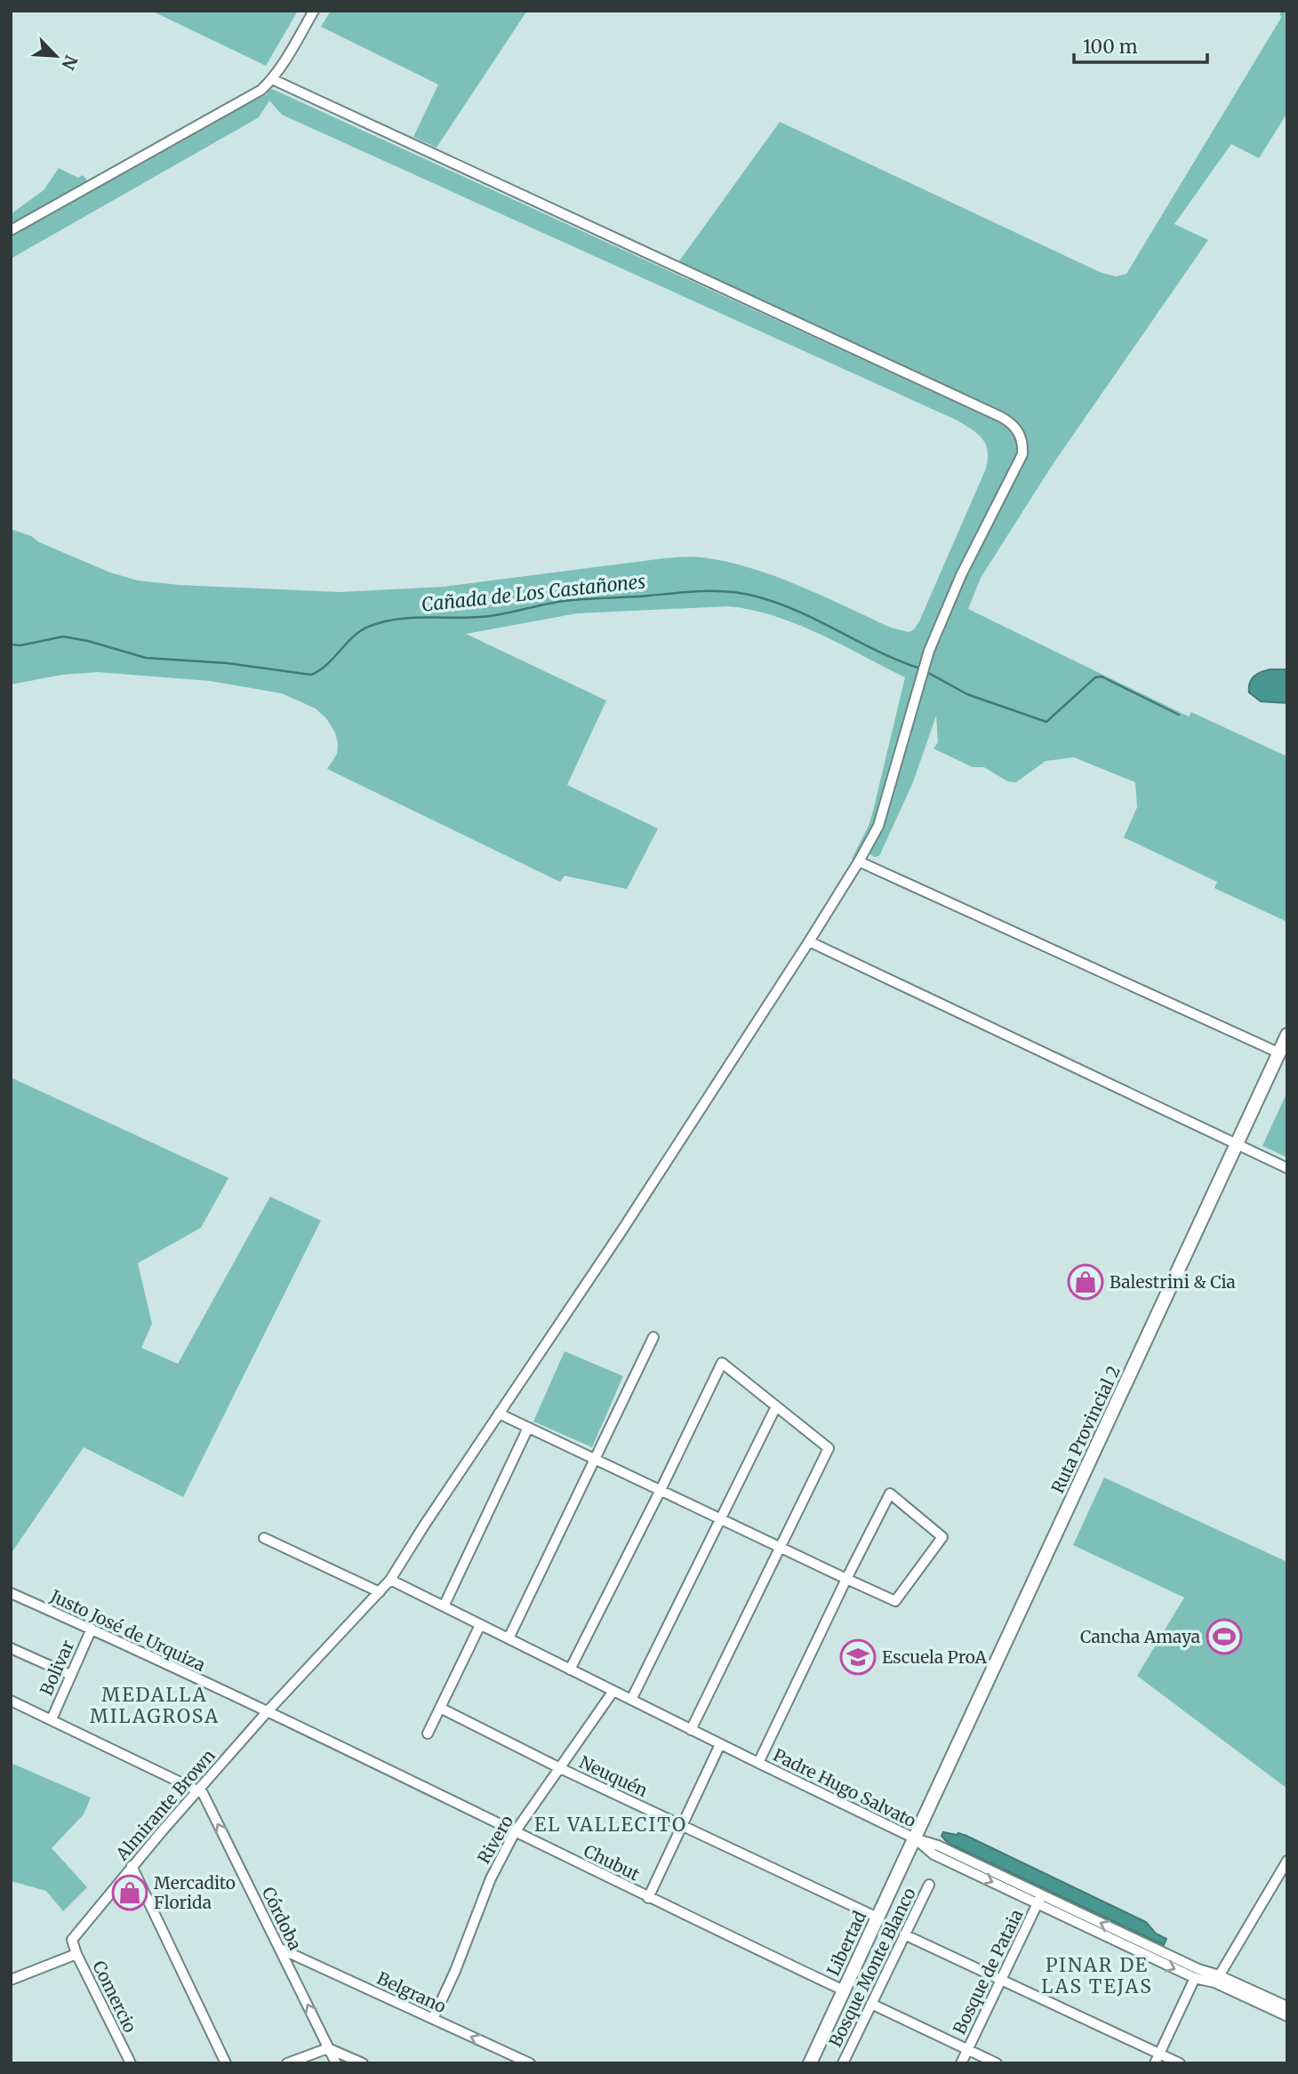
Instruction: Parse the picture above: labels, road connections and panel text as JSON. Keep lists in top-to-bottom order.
{
  "streets": {
    "main road": ["Ruta Provincial 2", "Libertad"],
    "street": [
      "Justo José de Urquiza",
      "Bolivar",
      "Neuquén",
      "Padre Hugo Salvato",
      "Almirante Brown",
      "Rivero",
      "Chubut",
      "Córdoba",
      "Bosque Monte Blanco",
      "Bosque de Pataia",
      "Belgrano",
      "Comercio"
    ]
  },
  "crossings": [
    ["Ruta Provincial 2", "Padre Hugo Salvato"],
    ["Ruta Provincial 2", "Libertad"],
    ["Justo José de Urquiza", "Bolivar"],
    ["Justo José de Urquiza", "Almirante Brown"],
    ["Justo José de Urquiza", "Chubut"],
    ["Neuquén", "Rivero"],
    ["Neuquén", "Libertad"],
    ["Padre Hugo Salvato", "Almirante Brown"],
    ["Padre Hugo Salvato", "Rivero"],
    ["Padre Hugo Salvato", "Libertad"],
    ["Padre Hugo Salvato", "Bosque de Pataia"],
    ["Almirante Brown", "Chubut"],
    ["Almirante Brown", "Córdoba"],
    ["Almirante Brown", "Comercio"],
    ["Rivero", "Chubut"],
    ["Rivero", "Belgrano"],
    ["Chubut", "Libertad"],
    ["Córdoba", "Belgrano"]
  ],
  "one_way": ["Córdoba", "Belgrano"],
  "districts": ["MEDALLA MILAGROSA", "EL VALLECITO", "PINAR DE LAS TEJAS"],
  "water": ["Cañada de Los Castañones"],
  "places": {
    "shop": ["Balestrini & Cia", "Mercadito Florida"],
    "sports": ["Cancha Amaya"],
    "school or university": ["Escuela ProA"]
  },
  "scale_bar": "100 m",
  "north": "bottom right"
}
